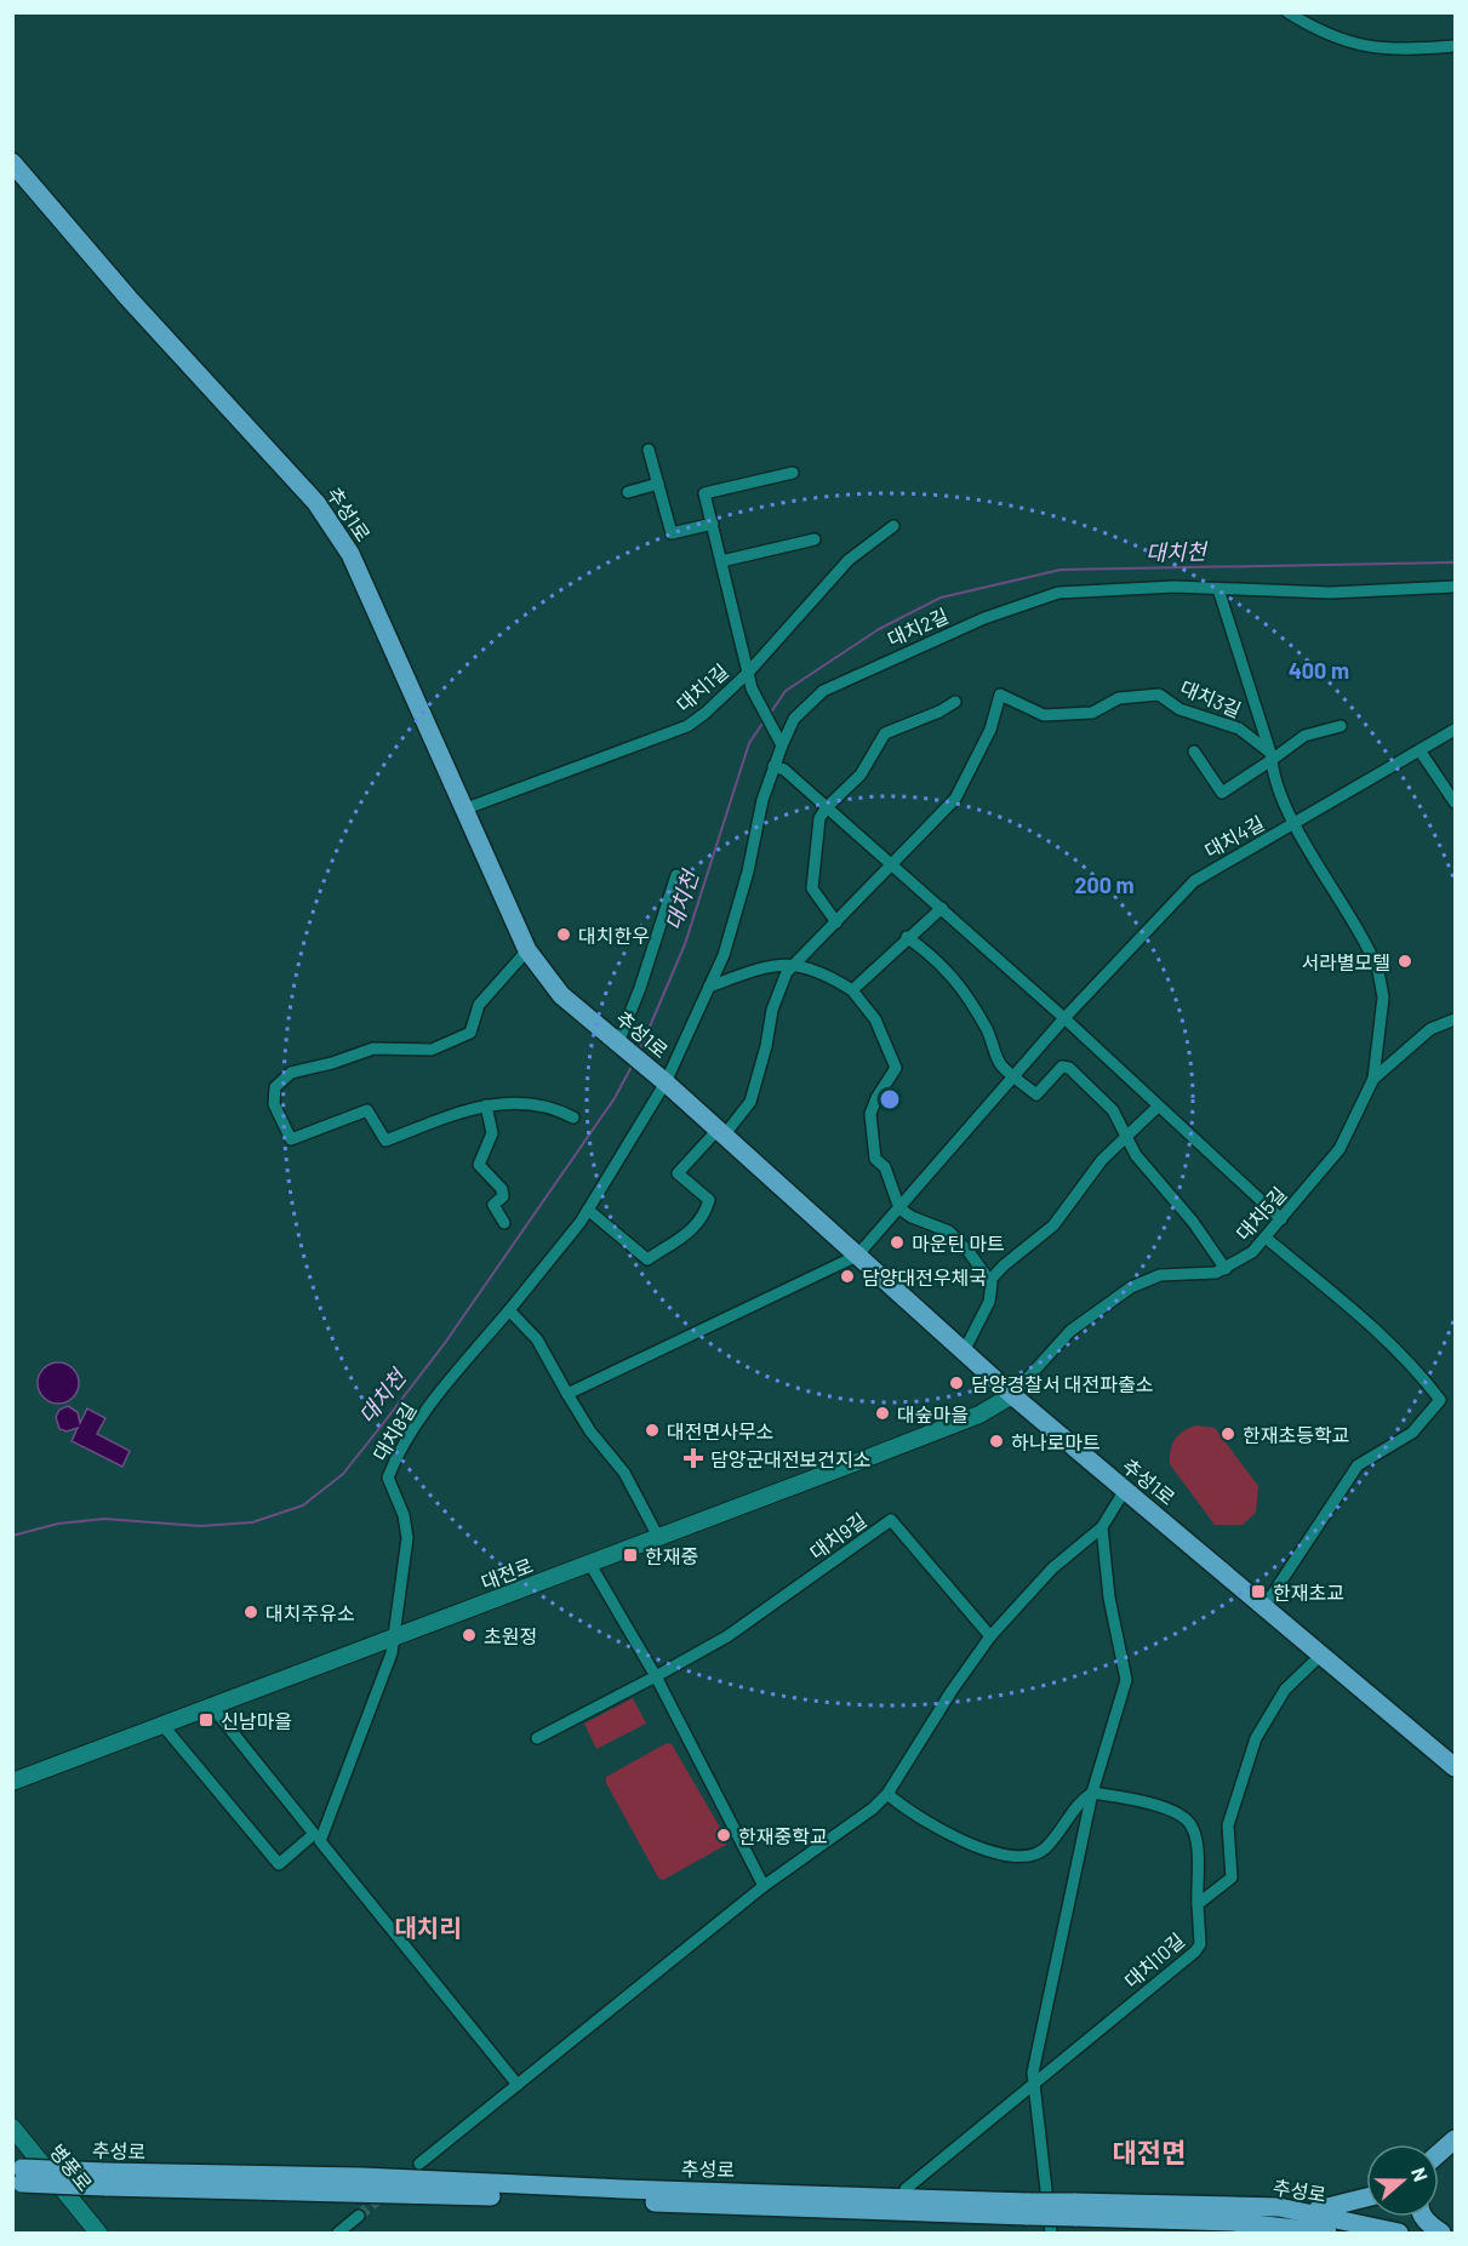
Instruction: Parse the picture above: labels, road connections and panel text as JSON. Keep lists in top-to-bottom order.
{
  "streets": {
    "main road": ["추성1로", "추성로"],
    "street": [
      "대치2길",
      "대치1길",
      "대치3길",
      "대치4길",
      "대치5길",
      "대치8길",
      "대치9길",
      "대전로",
      "대치10길",
      "병풍로"
    ]
  },
  "crossings": [
    ["추성1로", "대치2길"],
    ["추성1로", "대치1길"],
    ["추성1로", "대치3길"],
    ["추성1로", "대치4길"],
    ["추성1로", "대치5길"],
    ["추성1로", "대치8길"],
    ["추성1로", "대전로"],
    ["대치2길", "대치8길"],
    ["대치3길", "대치8길"],
    ["대치5길", "대전로"],
    ["대치8길", "대전로"]
  ],
  "districts": ["대치리", "대전면"],
  "water": ["대치천"],
  "places": {
    "other": [
      "대치한우",
      "서라별모텔",
      "마운틴 마트",
      "담양대전우체국",
      "담양경찰서 대전파출소",
      "대숲마을",
      "대전면사무소",
      "한재초등학교",
      "하나로마트",
      "대치주유소",
      "초원정",
      "한재중학교"
    ],
    "health": ["담양군대전보건지소"],
    "transit": ["한재중", "한재초교", "신남마을"]
  },
  "north": "right",
  "rings": ["400 m", "200 m"]
}
